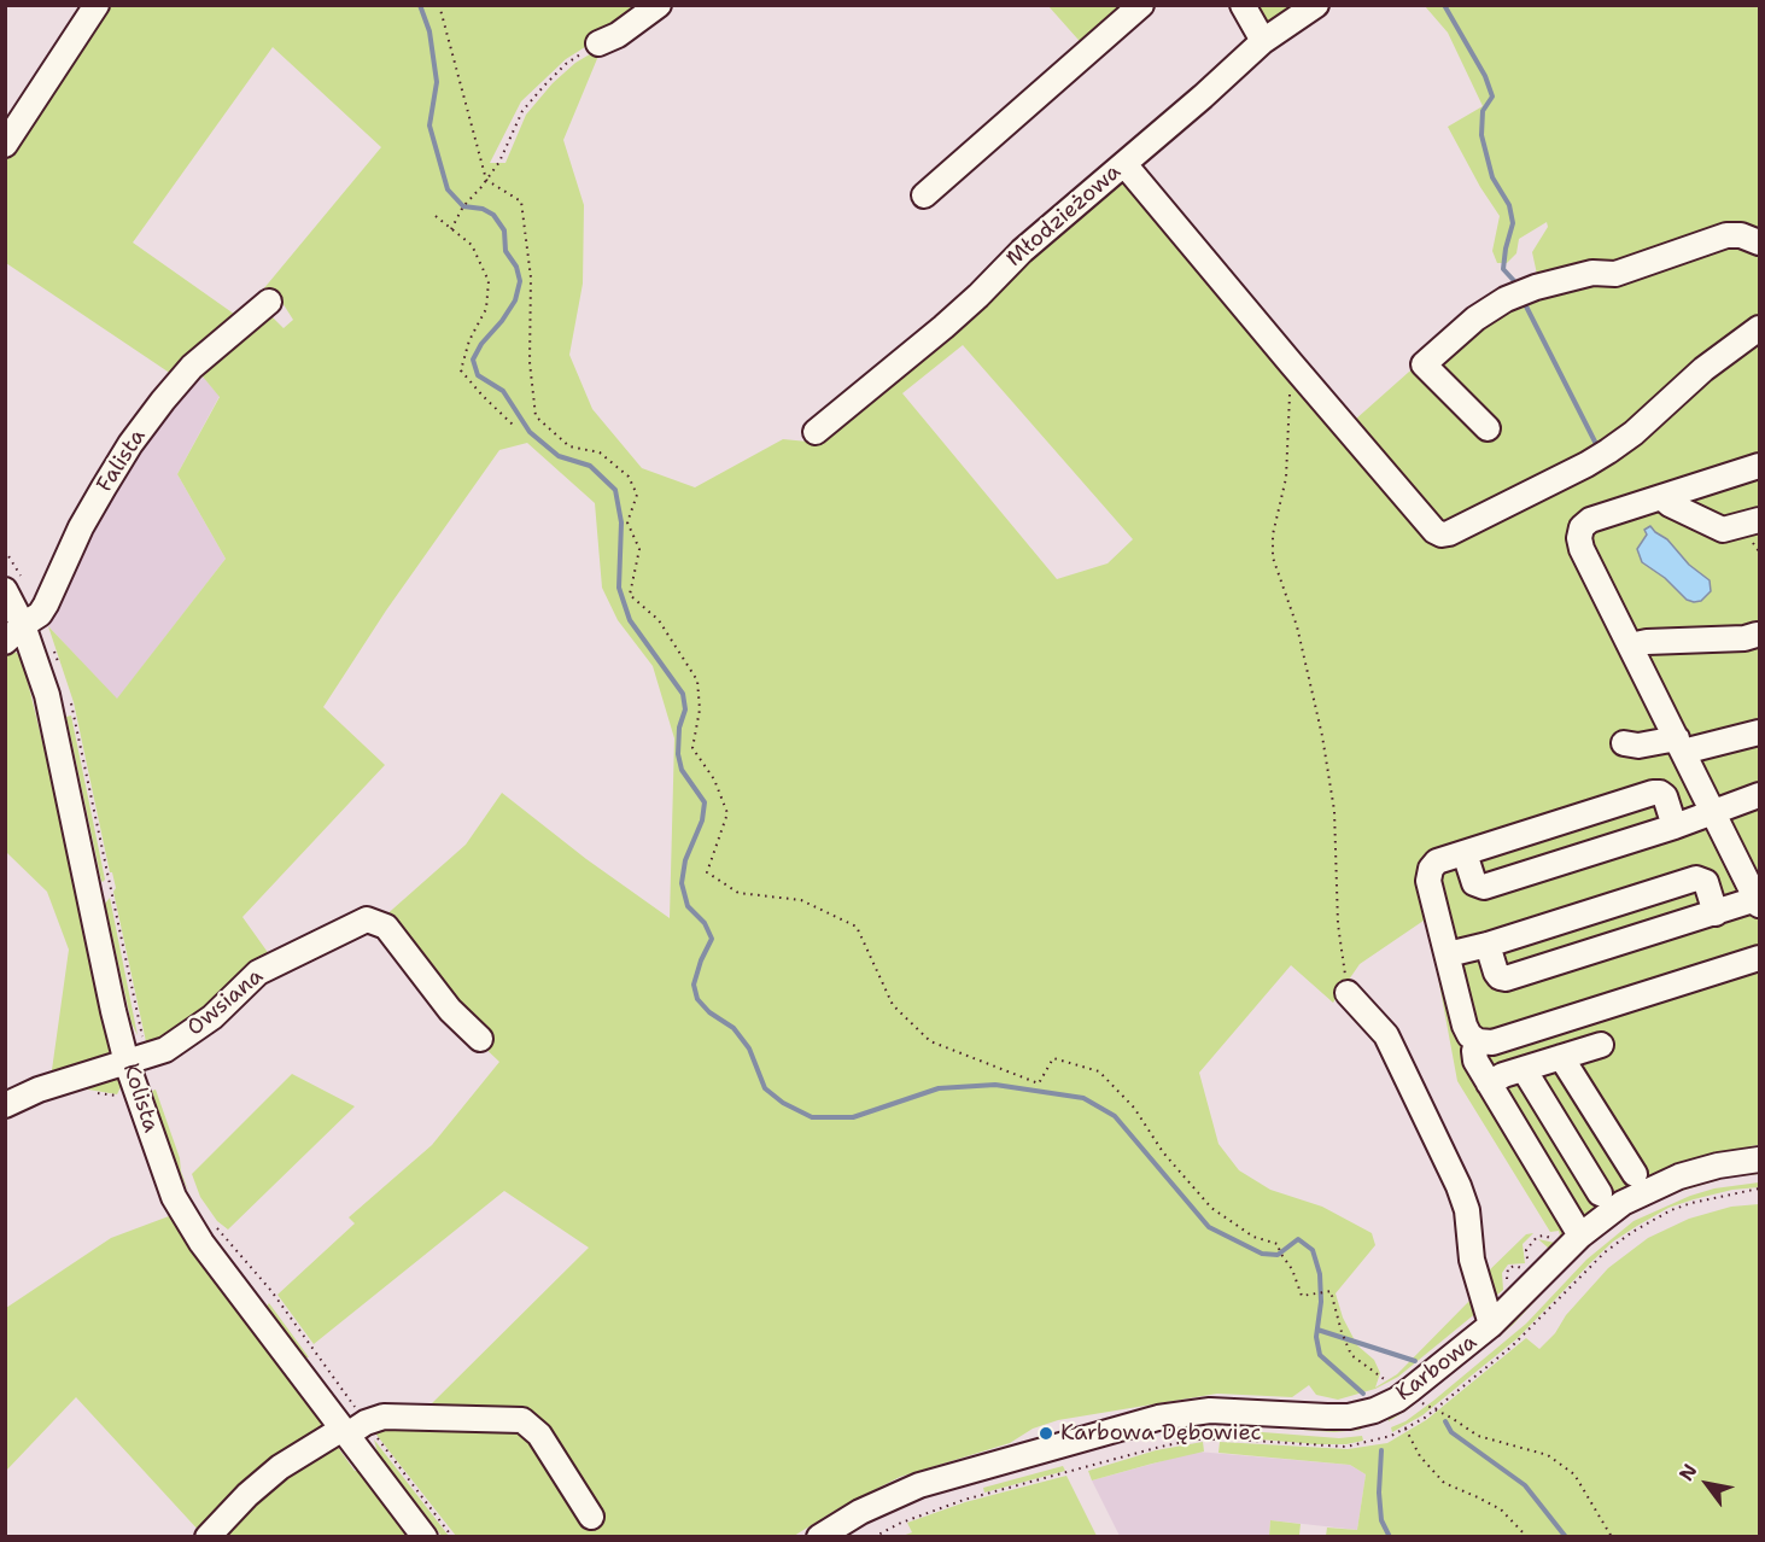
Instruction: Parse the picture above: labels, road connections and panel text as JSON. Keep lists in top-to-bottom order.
{
  "streets": {
    "street": [
      "Młodzieżowa",
      "Falista",
      "Owsiana",
      "Kolista",
      "Karbowa"
    ]
  },
  "crossings": [
    ["Falista", "Kolista"],
    ["Owsiana", "Kolista"]
  ],
  "places": ["Karbowa Dębowiec"],
  "north": "top left"
}
